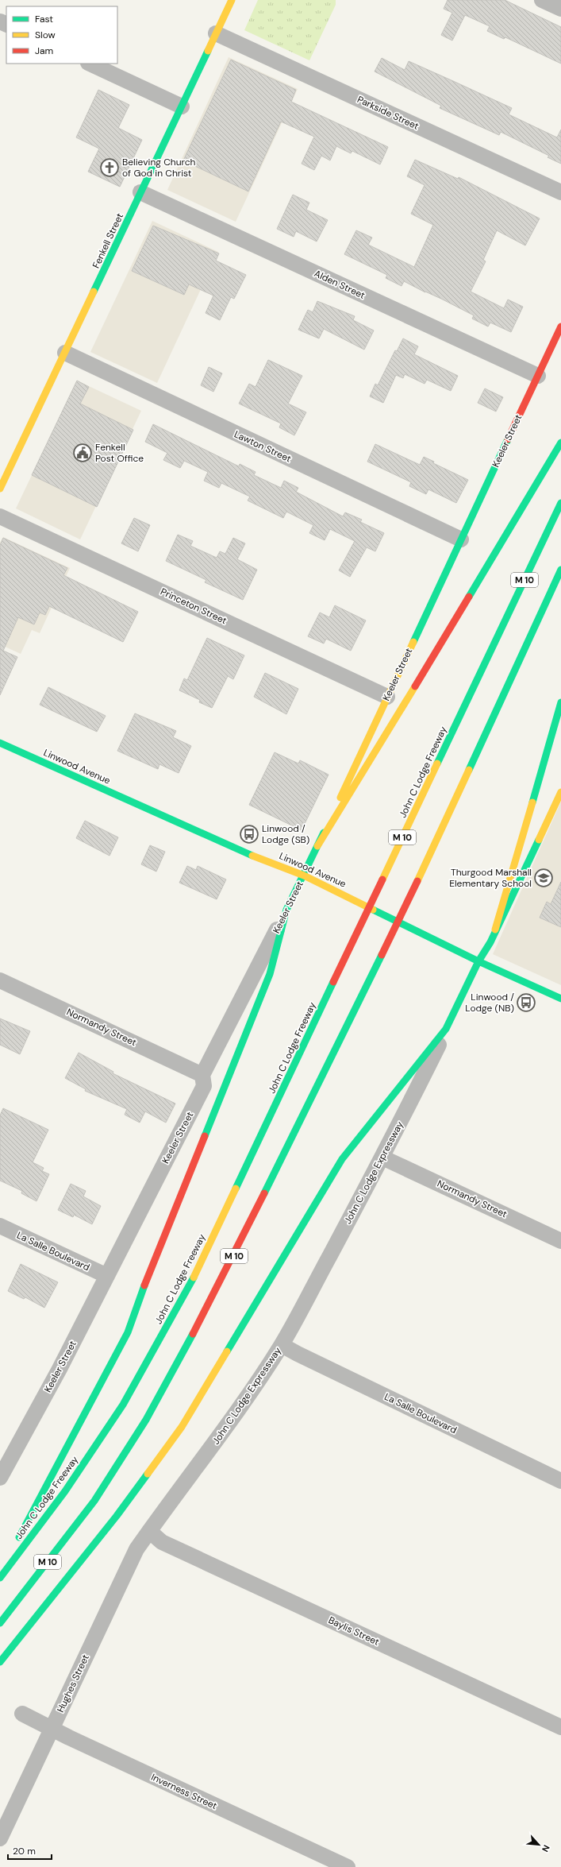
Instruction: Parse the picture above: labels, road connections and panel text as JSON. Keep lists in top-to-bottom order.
{
  "streets": {
    "main road": [
      "Fenkell Street",
      "Keeler Street",
      "M 10",
      "Linwood Avenue",
      "John C Lodge Freeway",
      "John C Lodge Expressway"
    ],
    "street": [
      "Parkside Street",
      "Alden Street",
      "Lawton Street",
      "Princeton Street",
      "Normandy Street",
      "La Salle Boulevard",
      "Baylis Street",
      "Hughes Street",
      "Inverness Street"
    ]
  },
  "crossings": [
    ["Parkside Street", "Fenkell Street"],
    ["Fenkell Street", "Alden Street"],
    ["Fenkell Street", "Lawton Street"],
    ["Alden Street", "Keeler Street"],
    ["Keeler Street", "Lawton Street"],
    ["Keeler Street", "Princeton Street"],
    ["Keeler Street", "Linwood Avenue"],
    ["Keeler Street", "Normandy Street"],
    ["Keeler Street", "La Salle Boulevard"],
    ["Linwood Avenue", "John C Lodge Expressway"],
    ["Normandy Street", "John C Lodge Expressway"],
    ["John C Lodge Expressway", "La Salle Boulevard"],
    ["John C Lodge Expressway", "Baylis Street"],
    ["John C Lodge Expressway", "Hughes Street"],
    ["Baylis Street", "Hughes Street"],
    ["Hughes Street", "Inverness Street"]
  ],
  "places": {
    "church": ["Believing Church of God in Christ"],
    "public building": ["Fenkell Post Office"],
    "bus stop": ["Linwood / Lodge (SB)", "Linwood / Lodge (NB)"],
    "school or university": ["Thurgood Marshall Elementary School"]
  },
  "legend": ["Fast", "Slow", "Jam"],
  "scale_bar": "20 m",
  "north": "bottom right"
}
